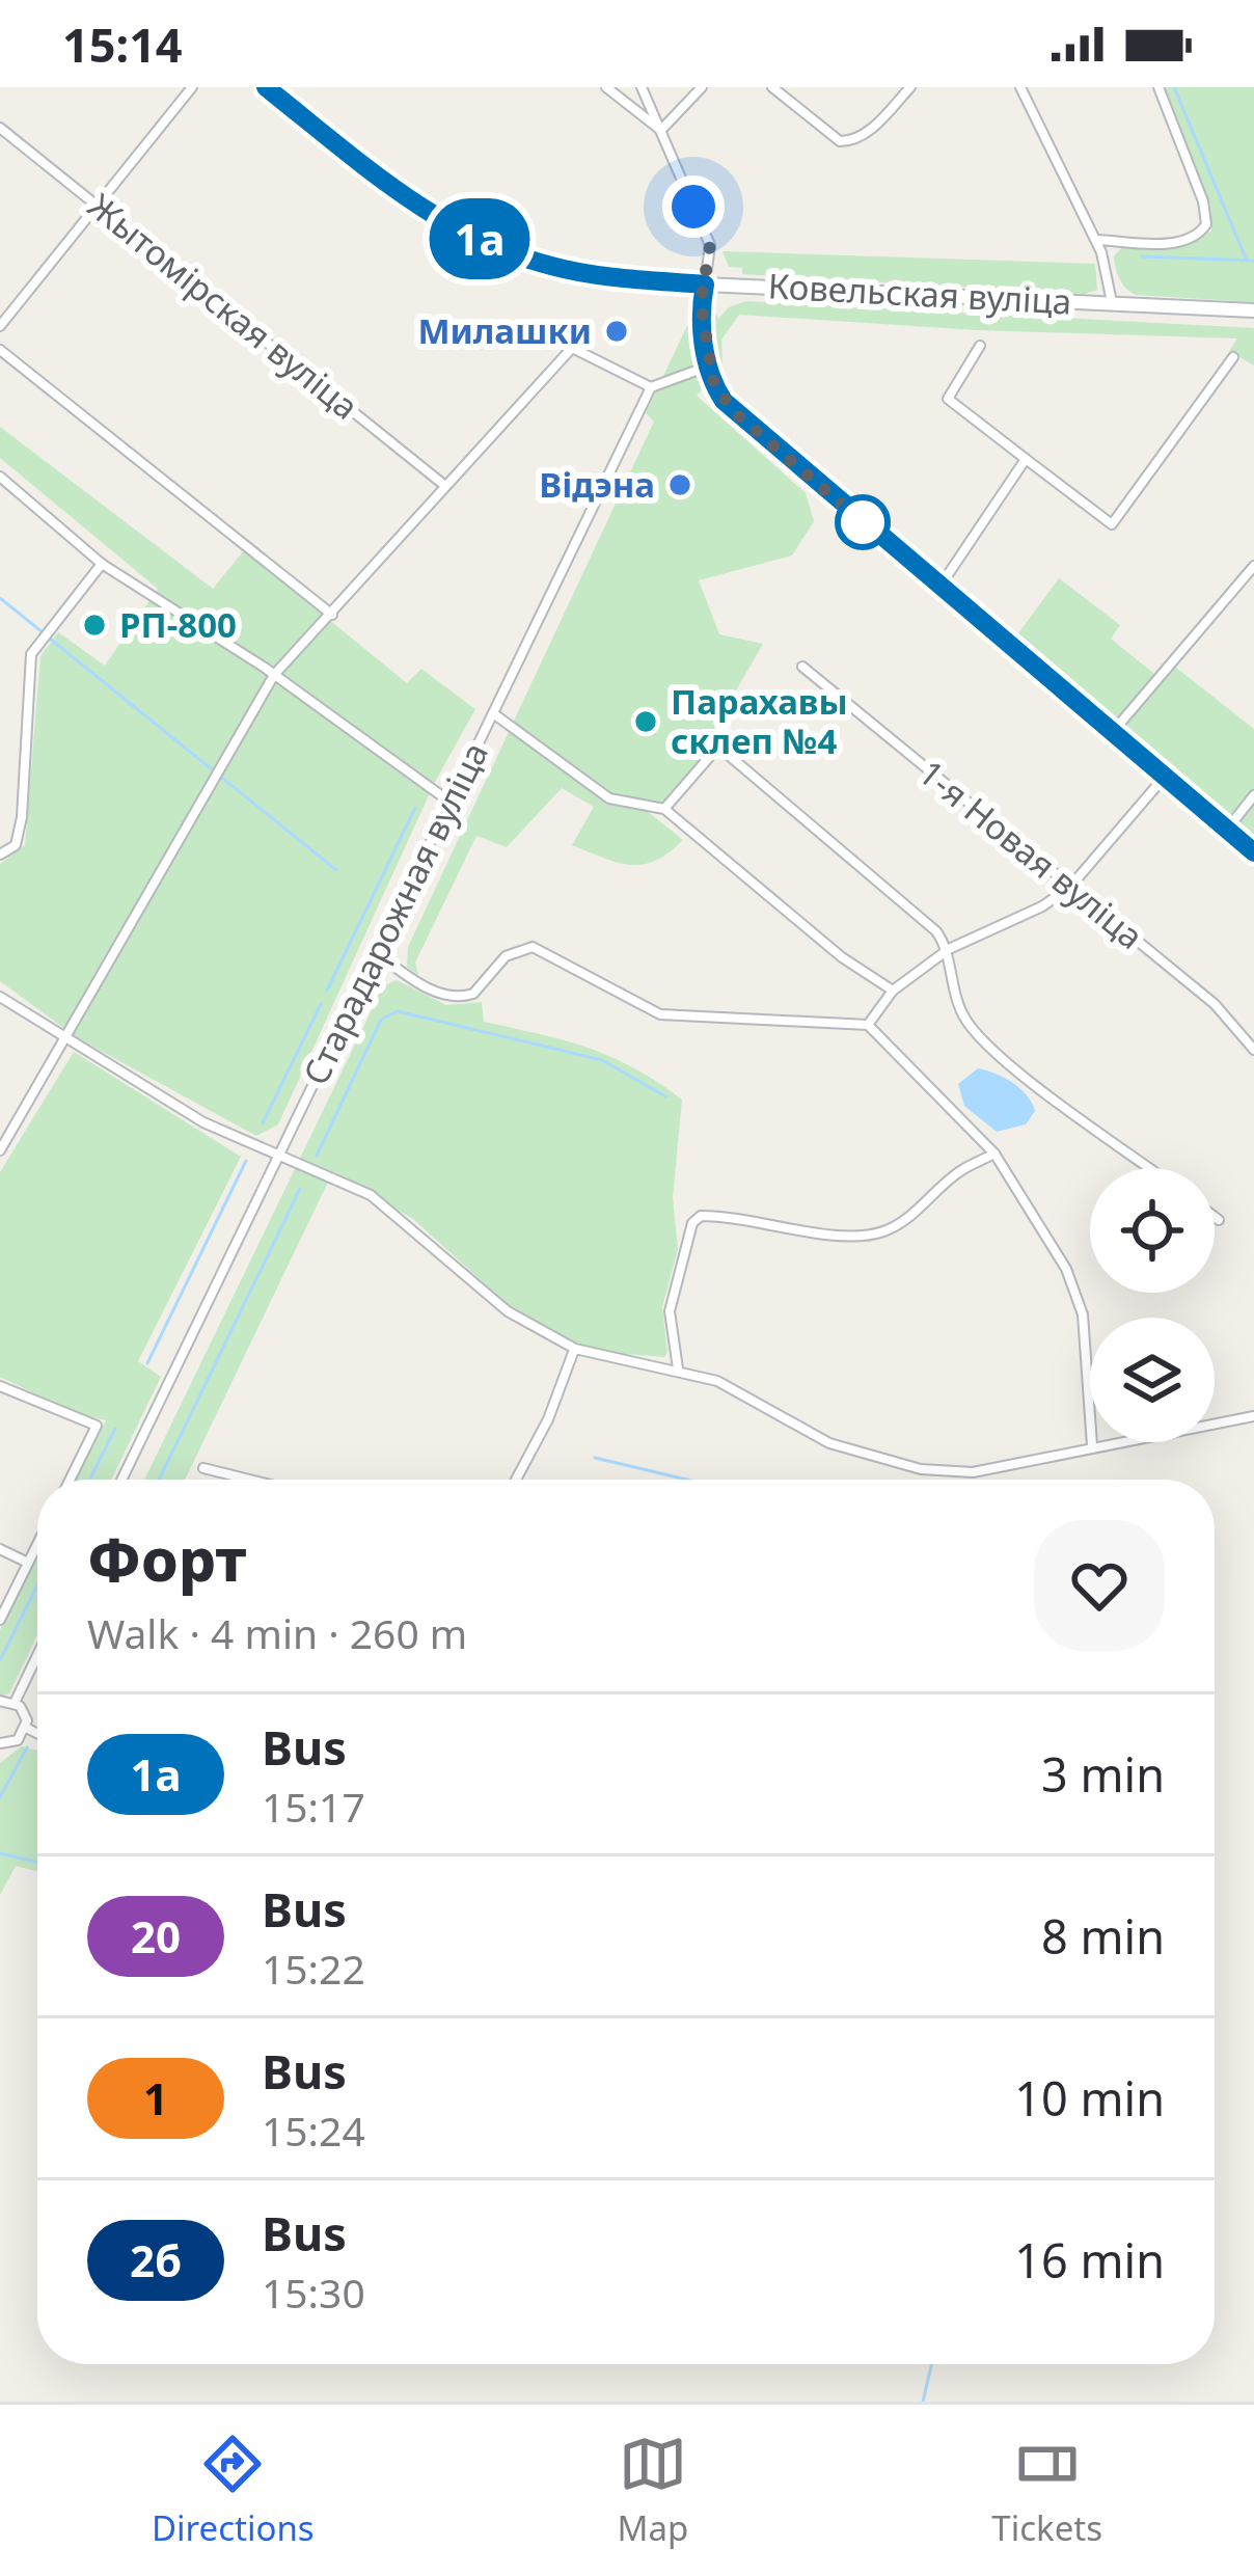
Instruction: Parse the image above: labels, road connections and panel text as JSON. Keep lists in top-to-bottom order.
{
  "streets": {
    "main road": ["Ковельская вуліца"],
    "street": ["Жытомірская вуліца", "1-я Новая вуліца", "Старадарожная вуліца"]
  },
  "places": [
    "Милашки",
    "Відэна",
    "РП-800",
    "Парахавы склеп №4"
  ],
  "lines": ["bus line 1а"],
  "page": {
    "status": "15:14",
    "on_map": "1а",
    "heading": ["Форт", "Walk · 4 min · 260 m"],
    "list": [
      {
        "mark": "1а",
        "name": "Bus",
        "note": "15:17",
        "value": "3 min"
      },
      {
        "mark": "20",
        "name": "Bus",
        "note": "15:22",
        "value": "8 min"
      },
      {
        "mark": "1",
        "name": "Bus",
        "note": "15:24",
        "value": "10 min"
      },
      {
        "mark": "2б",
        "name": "Bus",
        "note": "15:30",
        "value": "16 min"
      }
    ],
    "tabs": ["Directions", "Map", "Tickets"]
  }
}
